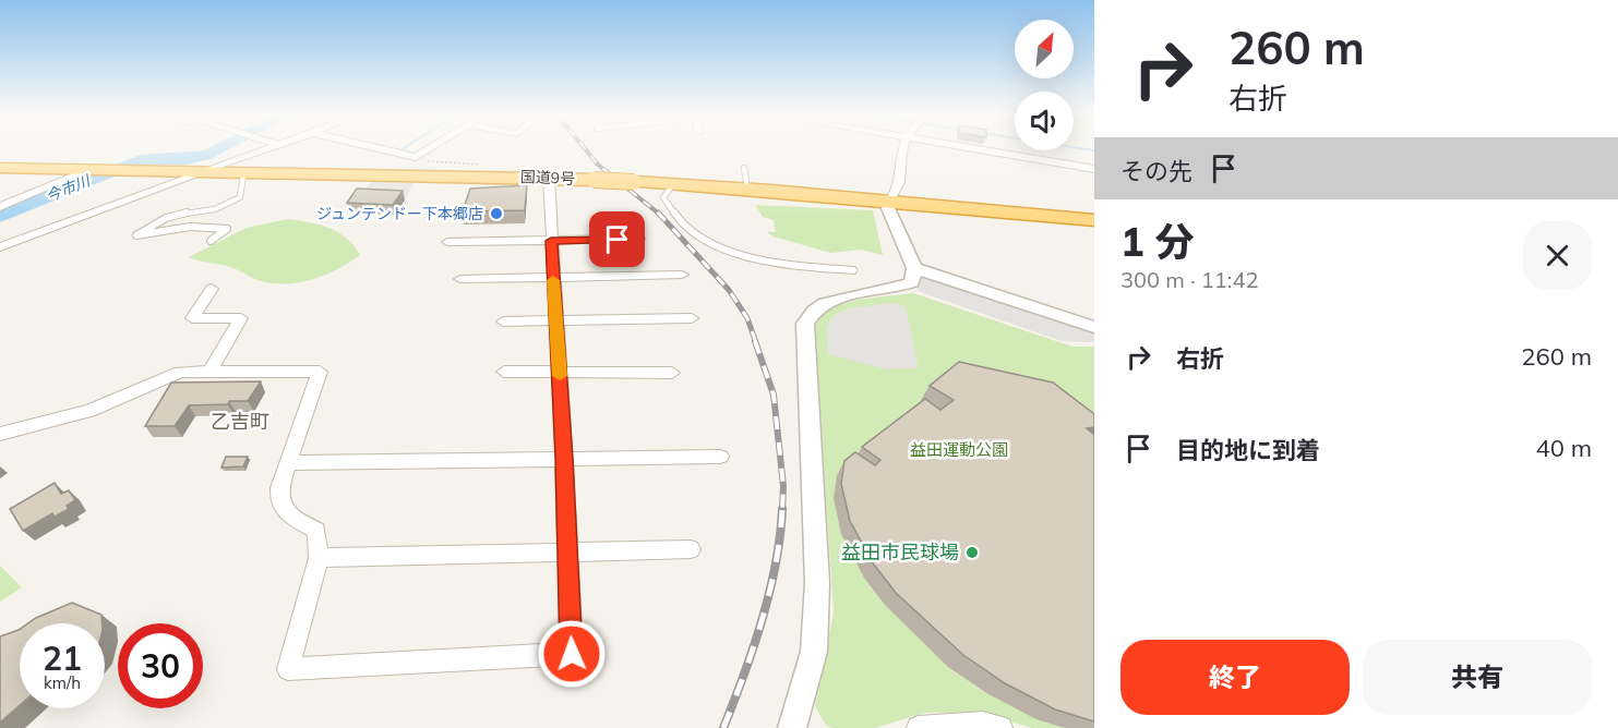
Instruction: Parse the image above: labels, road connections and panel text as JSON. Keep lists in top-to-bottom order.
{
  "streets": {
    "highway": ["国道9号"]
  },
  "districts": ["乙吉町"],
  "water": ["今市川"],
  "parks": ["益田運動公園"],
  "places": ["ジュンテンドー下本郷店", "益田市民球場"],
  "north": "top right",
  "page": {
    "turn": ["260 m", "右折"],
    "then": "その先",
    "heading": ["1 分", "300 m · 11:42"],
    "list": [
      {
        "name": "右折",
        "value": "260 m"
      },
      {
        "name": "目的地に到着",
        "value": "40 m"
      }
    ],
    "speed": "21 km/h",
    "limit": "30",
    "buttons": ["終了", "共有"]
  }
}
